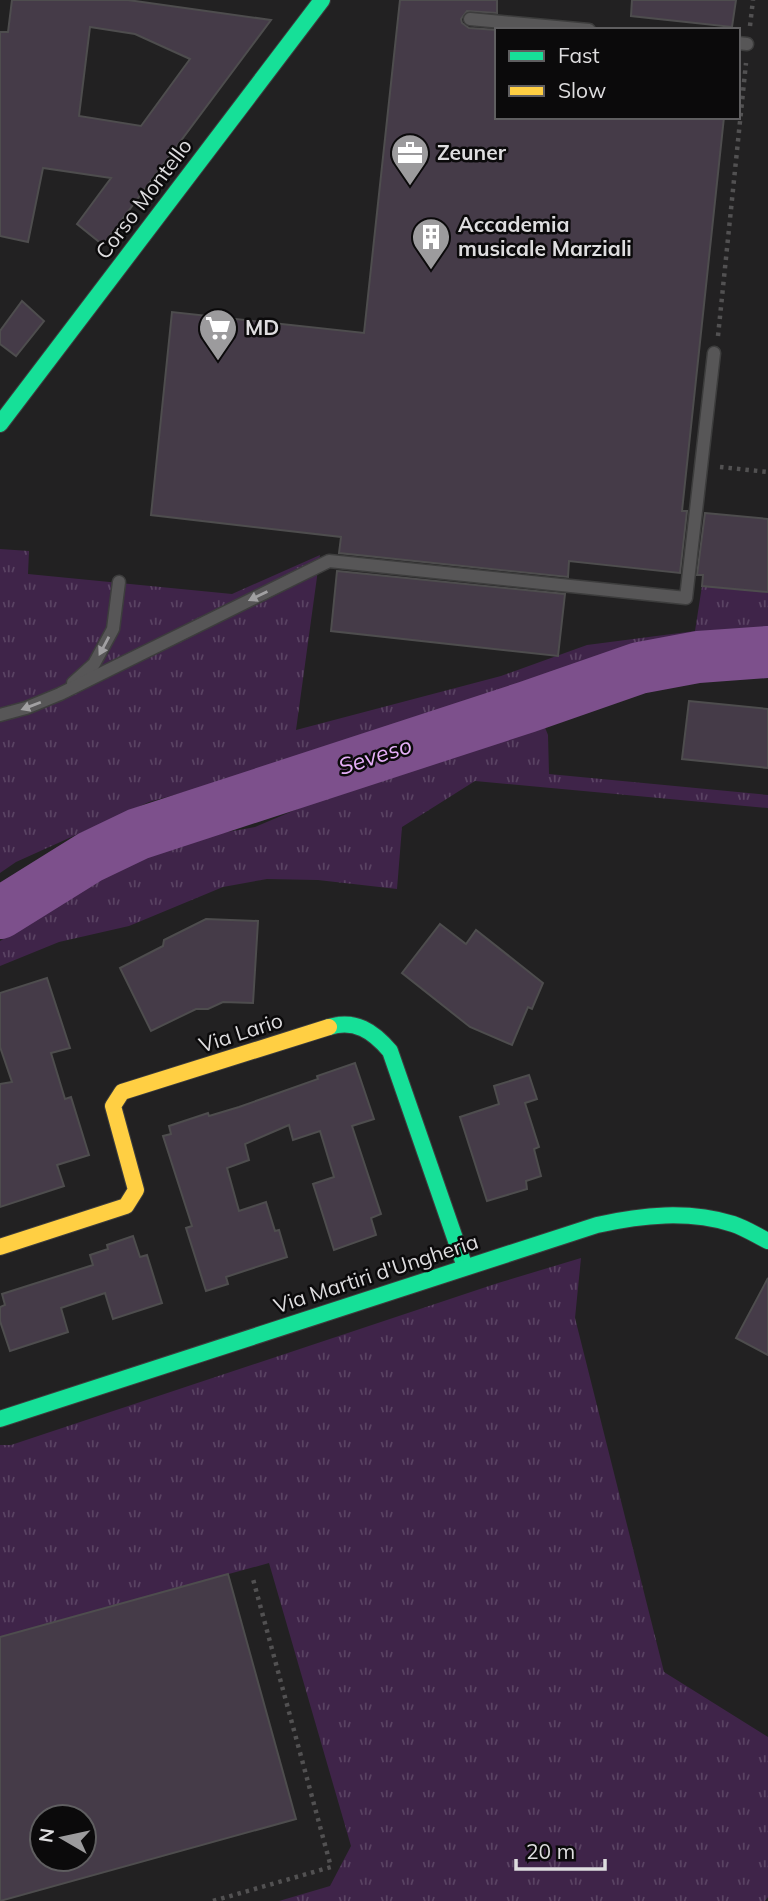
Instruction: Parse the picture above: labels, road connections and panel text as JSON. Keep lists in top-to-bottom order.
{
  "streets": {
    "street": ["Corso Montello", "Via Lario", "Via Martiri d'Ungheria"]
  },
  "crossings": [
    ["Via Lario", "Via Martiri d'Ungheria"]
  ],
  "water": ["Seveso"],
  "places": {
    "office": ["Zeuner"],
    "building": ["Accademia musicale Marziali"],
    "supermarket": ["MD"]
  },
  "legend": ["Fast", "Slow"],
  "scale_bar": "20 m",
  "north": "left"
}
